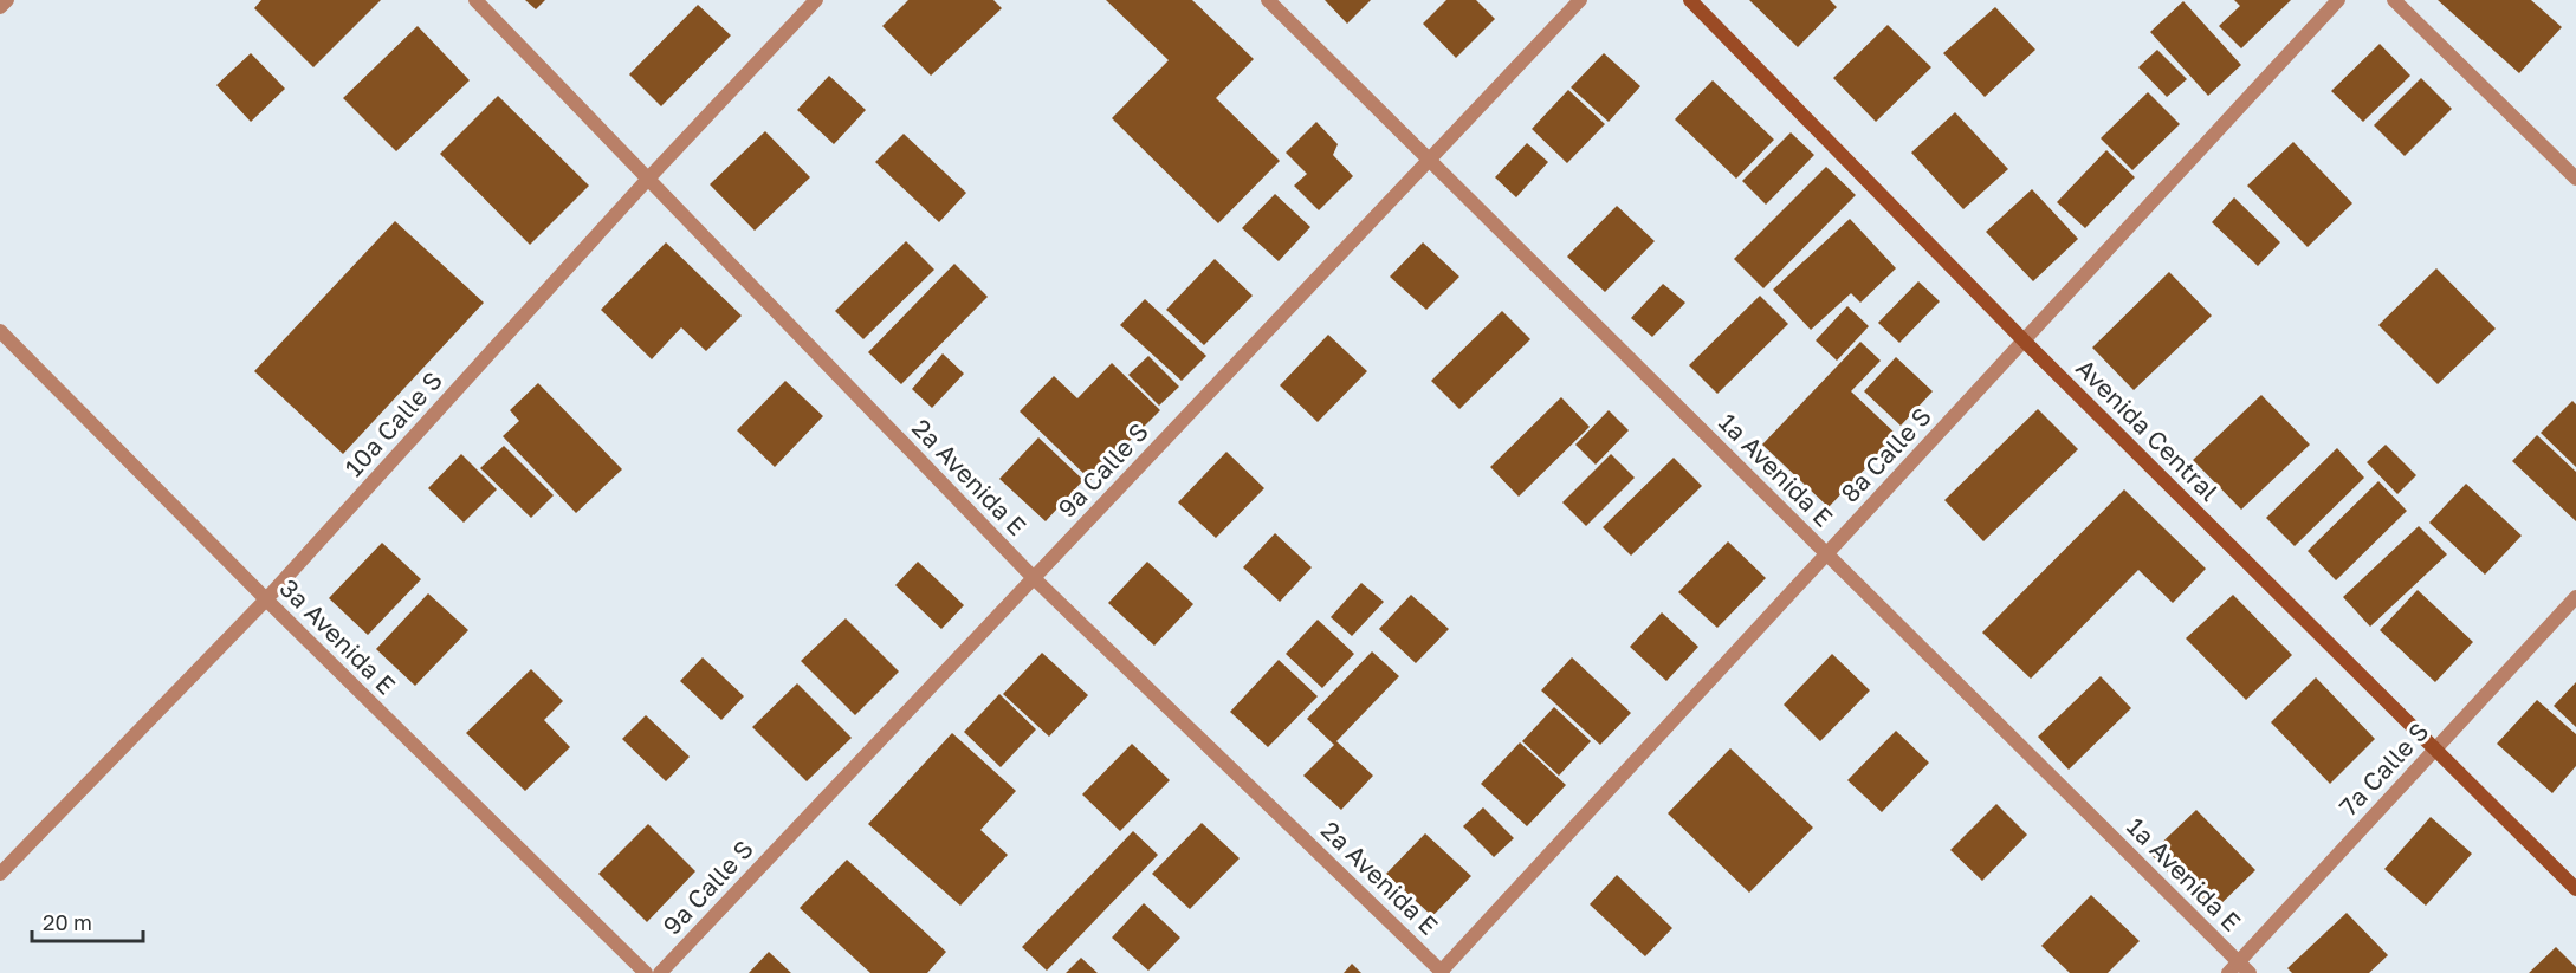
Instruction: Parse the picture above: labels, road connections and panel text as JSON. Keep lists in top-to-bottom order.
{
  "streets": {
    "street": [
      "10a Calle S",
      "Avenida Central",
      "8a Calle S",
      "9a Calle S",
      "1a Avenida E",
      "2a Avenida E",
      "3a Avenida E",
      "7a Calle S"
    ]
  },
  "crossings": [
    ["10a Calle S", "2a Avenida E"],
    ["10a Calle S", "3a Avenida E"],
    ["Avenida Central", "8a Calle S"],
    ["Avenida Central", "7a Calle S"],
    ["8a Calle S", "1a Avenida E"],
    ["8a Calle S", "2a Avenida E"],
    ["9a Calle S", "1a Avenida E"],
    ["9a Calle S", "2a Avenida E"],
    ["1a Avenida E", "7a Calle S"]
  ],
  "scale_bar": "20 m"
}
